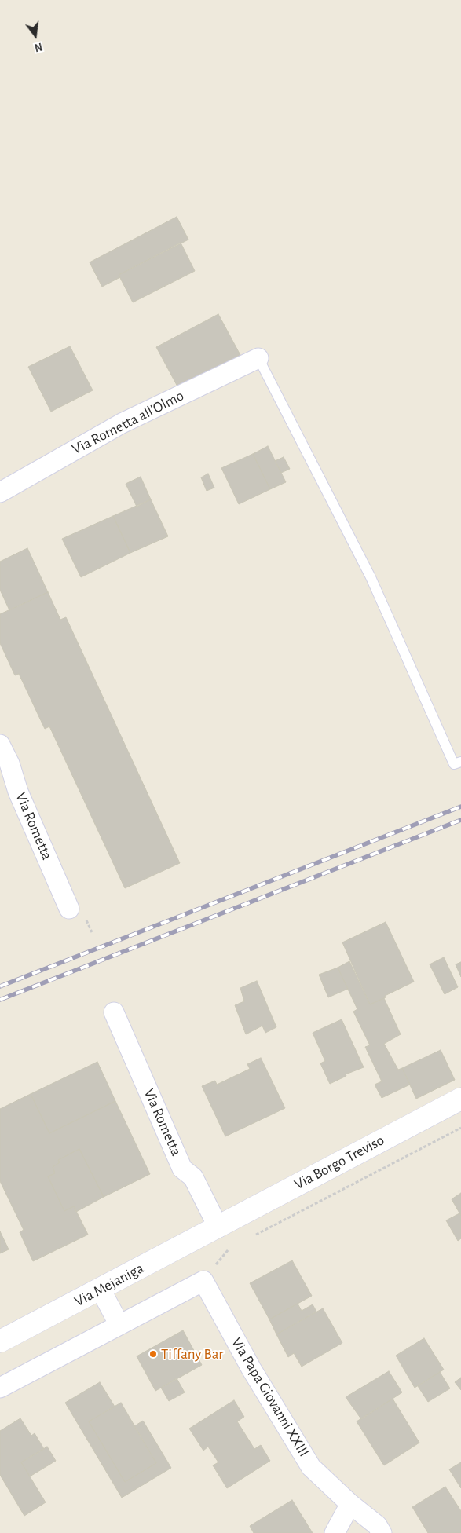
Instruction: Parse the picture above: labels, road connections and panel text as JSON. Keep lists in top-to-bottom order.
{
  "streets": {
    "street": [
      "Via Rometta all'Olmo",
      "Via Rometta",
      "Via Borgo Treviso",
      "Via Mejaniga",
      "Via Papa Giovanni XXIII"
    ]
  },
  "crossings": [
    ["Via Rometta", "Via Borgo Treviso"],
    ["Via Rometta", "Via Mejaniga"],
    ["Via Borgo Treviso", "Via Mejaniga"]
  ],
  "places": ["Tiffany Bar"],
  "north": "bottom"
}
